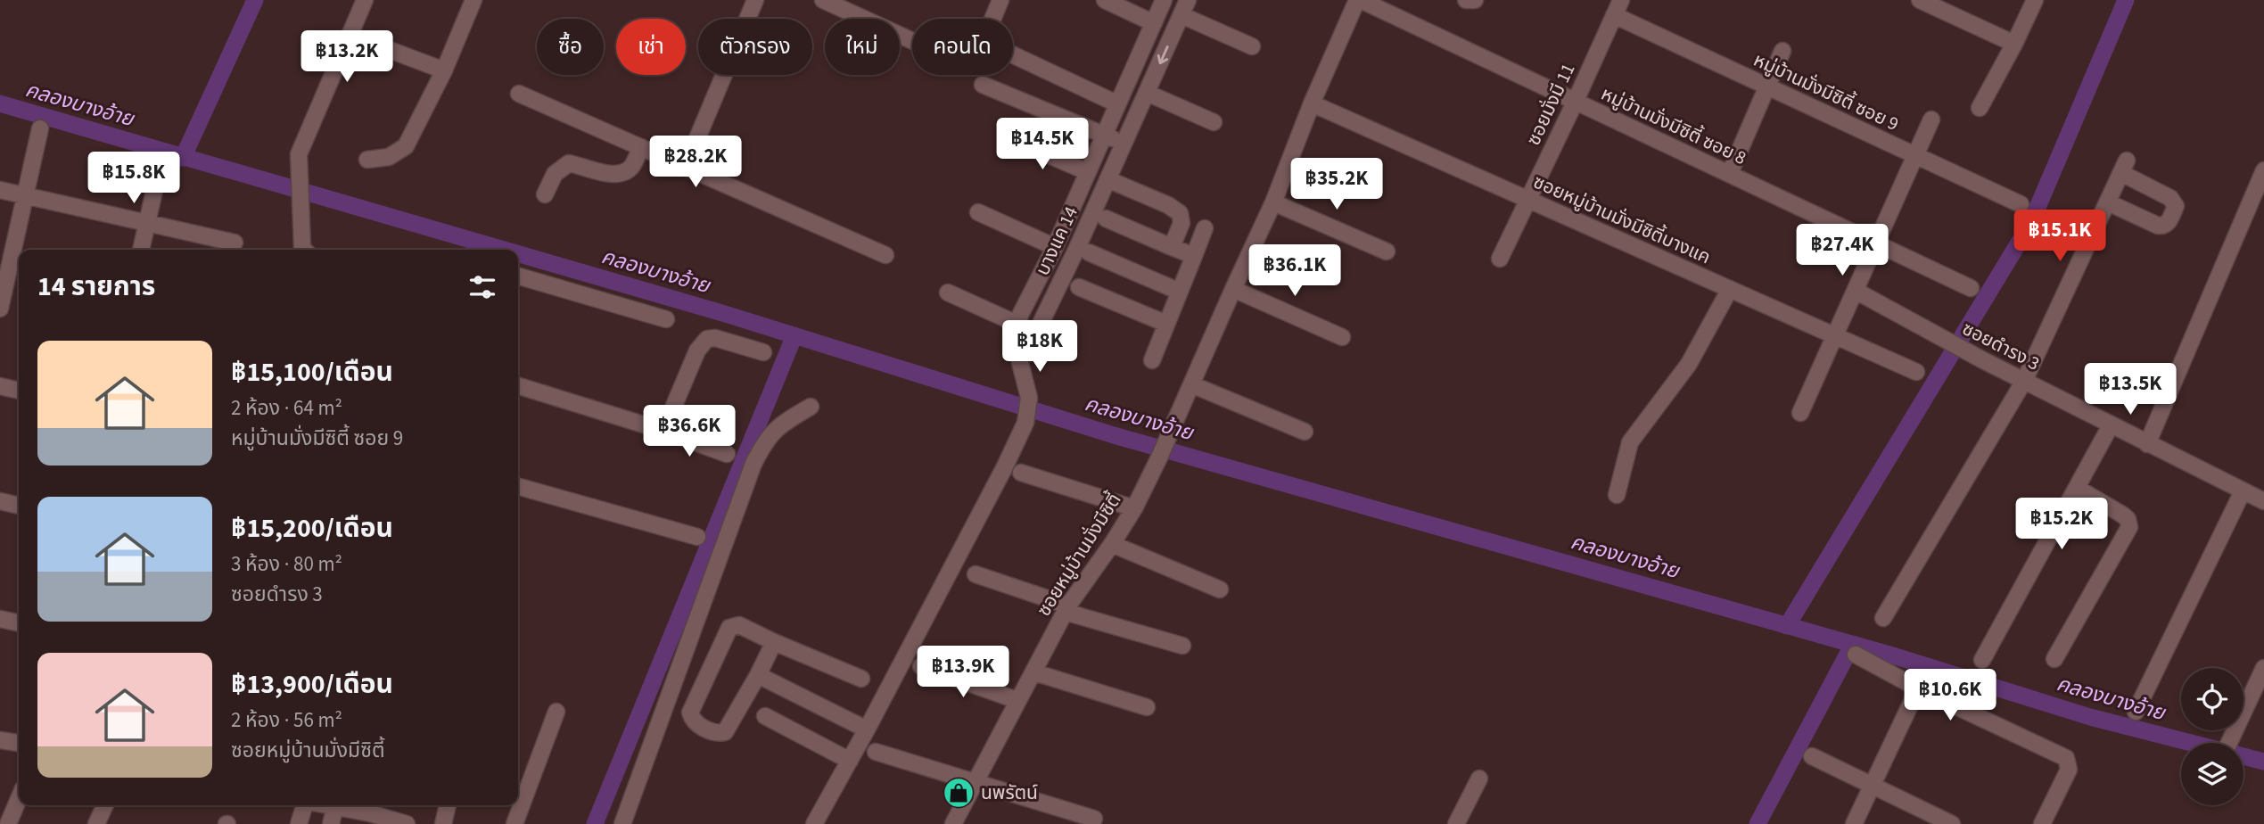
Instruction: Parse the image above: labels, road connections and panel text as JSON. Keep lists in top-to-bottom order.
{
  "streets": {
    "street": [
      "หมู่บ้านมั่งมีซิตี้ ซอย 9",
      "ซอยมั่งมี 11",
      "หมู่บ้านมั่งมีซิตี้ ซอย 8",
      "ซอยหมู่บ้านมั่งมีซิตี้บางแค",
      "บางแค 14",
      "ซอยดำรง 3",
      "ซอยหมู่บ้านมั่งมีซิตี้"
    ]
  },
  "crossings": [
    ["หมู่บ้านมั่งมีซิตี้ ซอย 9", "ซอยมั่งมี 11"],
    ["ซอยมั่งมี 11", "หมู่บ้านมั่งมีซิตี้ ซอย 8"],
    ["ซอยมั่งมี 11", "ซอยหมู่บ้านมั่งมีซิตี้บางแค"]
  ],
  "water": ["คลองบางอ้าย"],
  "places": {
    "shop": ["นพรัตน์"]
  },
  "page": {
    "chip": [
      "ซื้อ",
      "เช่า",
      "ตัวกรอง",
      "ใหม่",
      "คอนโด"
    ],
    "price": [
      "฿13.2K",
      "฿14.5K",
      "฿28.2K",
      "฿15.8K",
      "฿35.2K",
      "฿15.1K",
      "฿27.4K",
      "฿36.1K",
      "฿18K",
      "฿13.5K",
      "฿36.6K",
      "฿15.2K",
      "฿13.9K",
      "฿10.6K"
    ],
    "heading": "14 รายการ",
    "list": [
      {
        "name": "฿15,100/เดือน",
        "note": "2 ห้อง · 64 m² · หมู่บ้านมั่งมีซิตี้ ซอย 9"
      },
      {
        "name": "฿15,200/เดือน",
        "note": "3 ห้อง · 80 m² · ซอยดำรง 3"
      },
      {
        "name": "฿13,900/เดือน",
        "note": "2 ห้อง · 56 m² · ซอยหมู่บ้านมั่งมีซิตี้"
      }
    ]
  }
}
